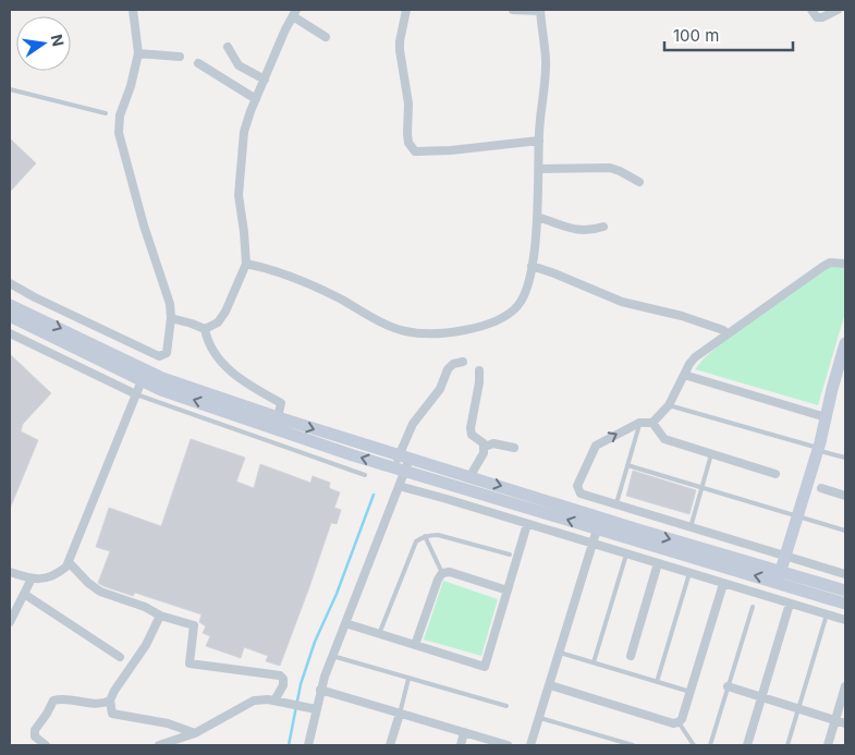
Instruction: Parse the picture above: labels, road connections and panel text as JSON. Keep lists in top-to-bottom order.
{
  "scale_bar": "100 m",
  "north": "right"
}
